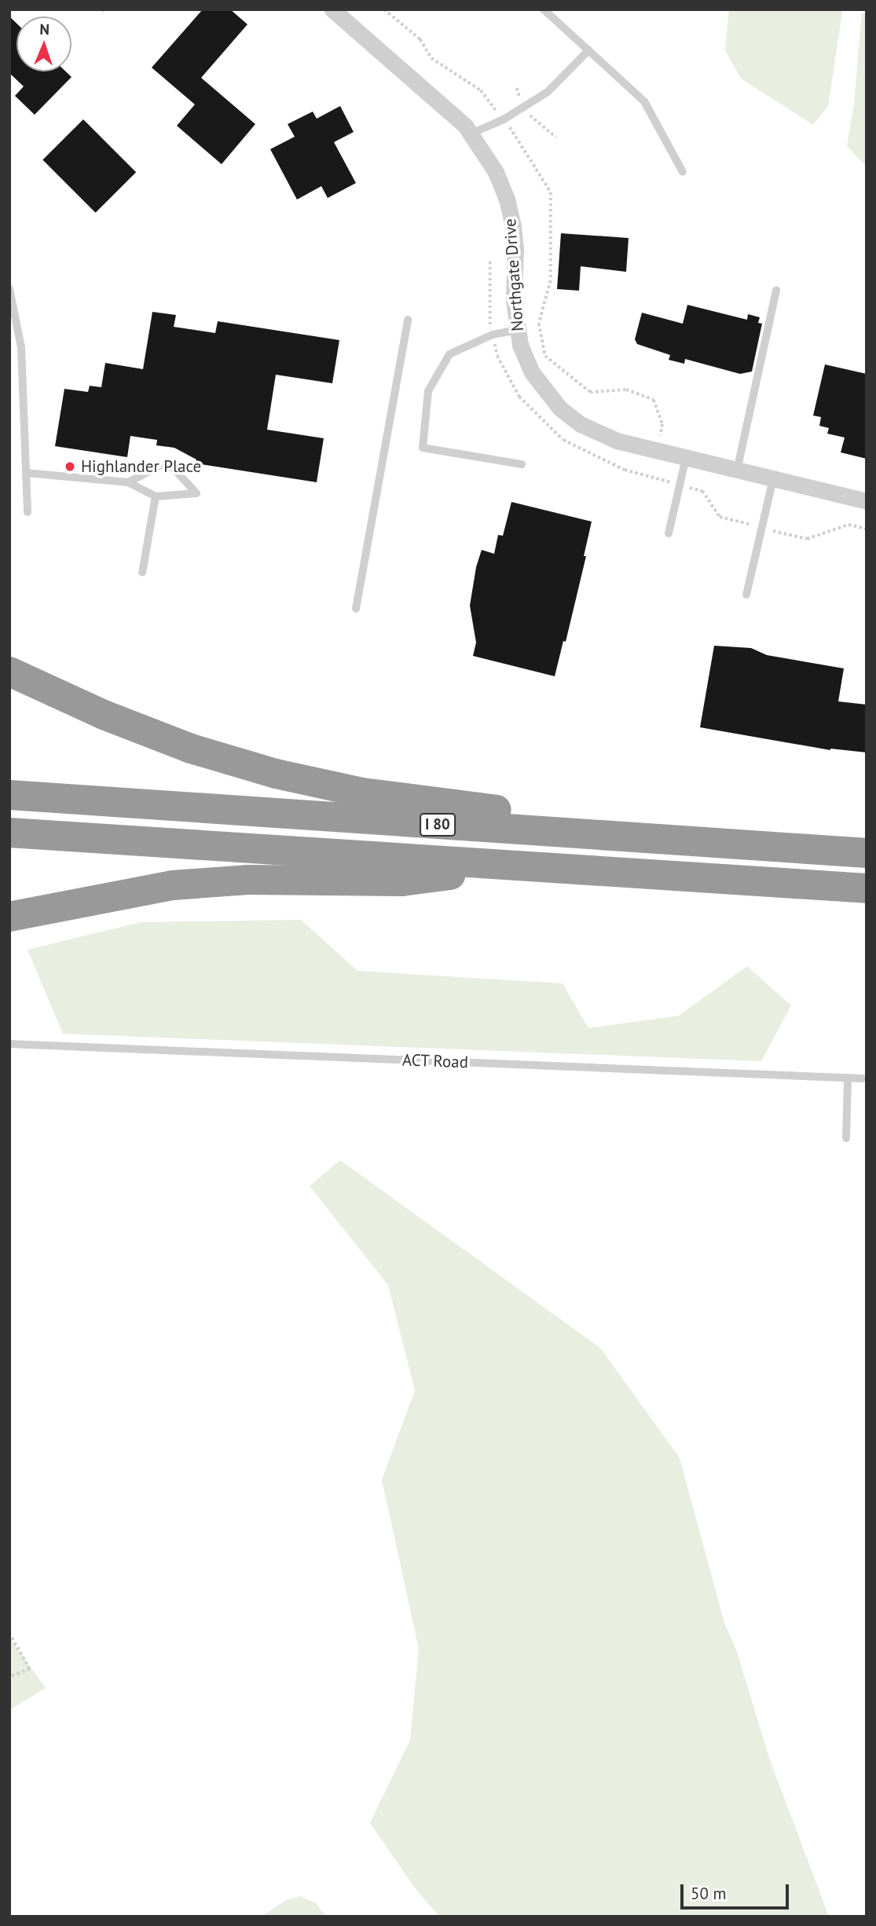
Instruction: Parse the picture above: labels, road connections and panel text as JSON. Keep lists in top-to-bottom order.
{
  "streets": {
    "highway": ["I 80"],
    "street": ["Northgate Drive"],
    "lane": ["ACT Road"]
  },
  "places": ["Highlander Place"],
  "scale_bar": "50 m",
  "north": "top"
}
